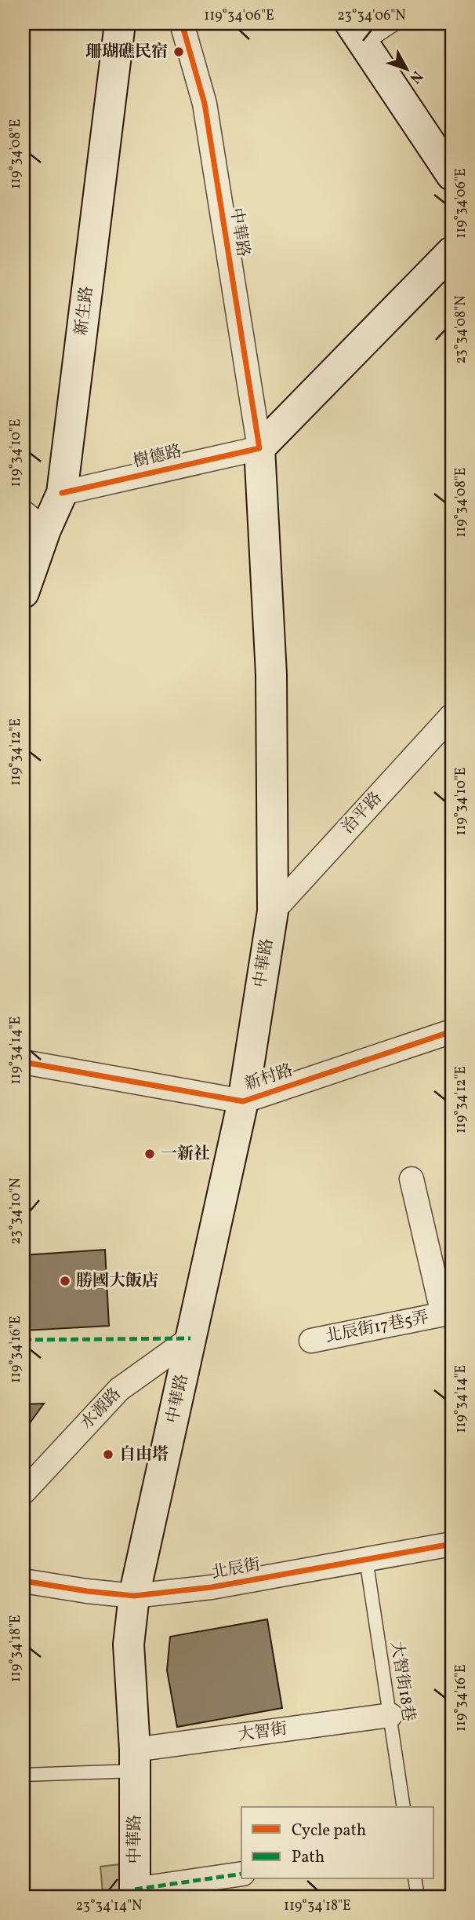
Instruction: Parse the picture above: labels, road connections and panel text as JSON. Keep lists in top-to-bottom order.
{
  "streets": {
    "main road": ["中華路", "新生路"],
    "street": [
      "樹德路",
      "治平路",
      "新村路",
      "北辰街17巷5弄",
      "水源路",
      "北辰街",
      "大智街"
    ],
    "lane": ["大智街18巷"]
  },
  "crossings": [
    ["中華路", "樹德路"],
    ["中華路", "治平路"],
    ["中華路", "新村路"],
    ["中華路", "水源路"],
    ["中華路", "北辰街"],
    ["中華路", "大智街"],
    ["新生路", "樹德路"],
    ["北辰街", "大智街18巷"],
    ["大智街18巷", "大智街"]
  ],
  "places": [
    "珊瑚礁民宿",
    "一新社",
    "勝國大飯店",
    "自由塔"
  ],
  "legend": ["Cycle path", "Path"],
  "north": "bottom right",
  "coordinates": [
    "119°34'06\"E",
    "23°34'06\"N",
    "119°34'08\"E",
    "23°34'08\"N",
    "119°34'10\"E",
    "119°34'12\"E",
    "119°34'14\"E",
    "23°34'10\"N",
    "119°34'16\"E",
    "119°34'18\"E",
    "23°34'14\"N"
  ]
}
